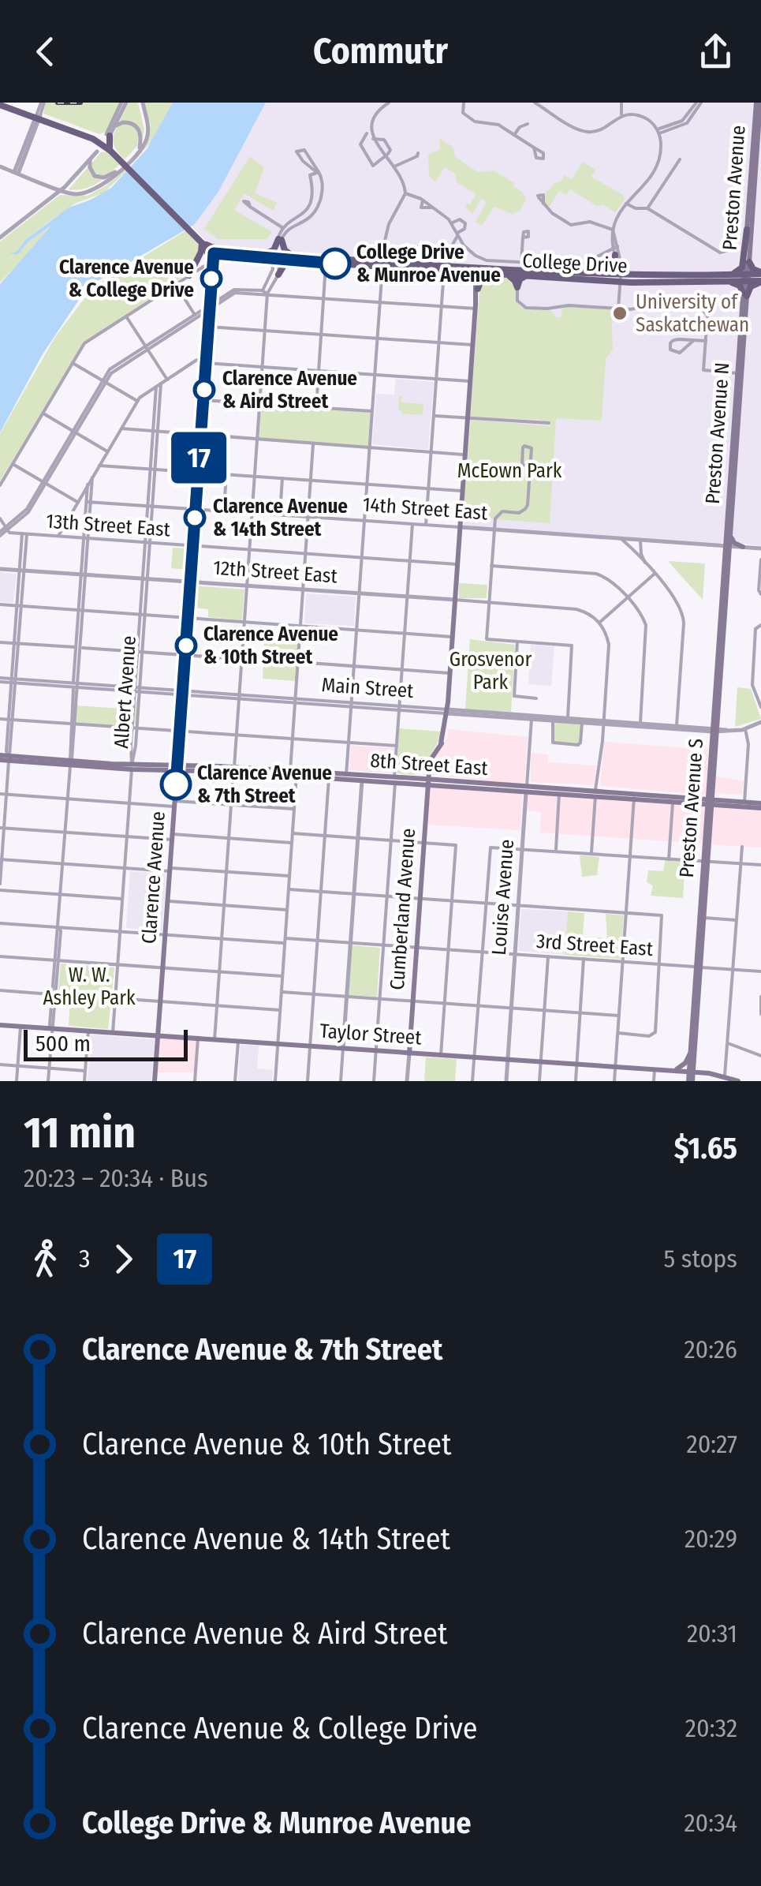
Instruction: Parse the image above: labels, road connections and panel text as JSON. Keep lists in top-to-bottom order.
{
  "streets": {
    "main road": [
      "Preston Avenue",
      "College Drive",
      "Preston Avenue N",
      "8th Street East",
      "Preston Avenue S",
      "Clarence Avenue",
      "Cumberland Avenue",
      "Taylor Street"
    ],
    "street": [
      "14th Street East",
      "13th Street East",
      "12th Street East",
      "Main Street",
      "Albert Avenue",
      "Louise Avenue",
      "3rd Street East"
    ]
  },
  "crossings": [
    ["Preston Avenue", "College Drive"],
    ["Preston Avenue", "Preston Avenue N"],
    ["College Drive", "Preston Avenue N"],
    ["Preston Avenue N", "14th Street East"],
    ["Preston Avenue N", "Preston Avenue S"],
    ["14th Street East", "Albert Avenue"],
    ["14th Street East", "Preston Avenue S"],
    ["14th Street East", "Clarence Avenue"],
    ["13th Street East", "Albert Avenue"],
    ["13th Street East", "Clarence Avenue"],
    ["12th Street East", "Albert Avenue"],
    ["12th Street East", "Clarence Avenue"],
    ["Main Street", "Albert Avenue"],
    ["Main Street", "Preston Avenue S"],
    ["Main Street", "Clarence Avenue"],
    ["Main Street", "Louise Avenue"],
    ["Main Street", "Cumberland Avenue"],
    ["Albert Avenue", "8th Street East"],
    ["Albert Avenue", "3rd Street East"],
    ["Albert Avenue", "Taylor Street"],
    ["8th Street East", "Preston Avenue S"],
    ["8th Street East", "Clarence Avenue"],
    ["8th Street East", "Louise Avenue"],
    ["8th Street East", "Cumberland Avenue"],
    ["Preston Avenue S", "3rd Street East"],
    ["Preston Avenue S", "Taylor Street"],
    ["Clarence Avenue", "3rd Street East"],
    ["Clarence Avenue", "Taylor Street"],
    ["Louise Avenue", "3rd Street East"],
    ["Louise Avenue", "Taylor Street"],
    ["Cumberland Avenue", "3rd Street East"],
    ["Cumberland Avenue", "Taylor Street"]
  ],
  "parks": ["McEown Park", "Grosvenor Park", "W. W. Ashley Park"],
  "places": [
    "College Drive & Munroe Avenue",
    "Clarence Avenue & College Drive",
    "University of Saskatchewan",
    "Clarence Avenue & Aird Street",
    "Clarence Avenue & 14th Street",
    "Clarence Avenue & 10th Street",
    "Clarence Avenue & 7th Street"
  ],
  "lines": ["bus line 17"],
  "scale_bar": "500 m",
  "page": {
    "header": "Commutr",
    "on_map": "17",
    "scale": "500 m",
    "heading": ["11 min", "20:23 – 20:34 · Bus", "$1.65"],
    "legs": ["3", "17", "5 stops"],
    "list": [
      {
        "name": "Clarence Avenue & 7th Street",
        "value": "20:26"
      },
      {
        "name": "Clarence Avenue & 10th Street",
        "value": "20:27"
      },
      {
        "name": "Clarence Avenue & 14th Street",
        "value": "20:29"
      },
      {
        "name": "Clarence Avenue & Aird Street",
        "value": "20:31"
      },
      {
        "name": "Clarence Avenue & College Drive",
        "value": "20:32"
      },
      {
        "name": "College Drive & Munroe Avenue",
        "value": "20:34"
      }
    ]
  }
}
